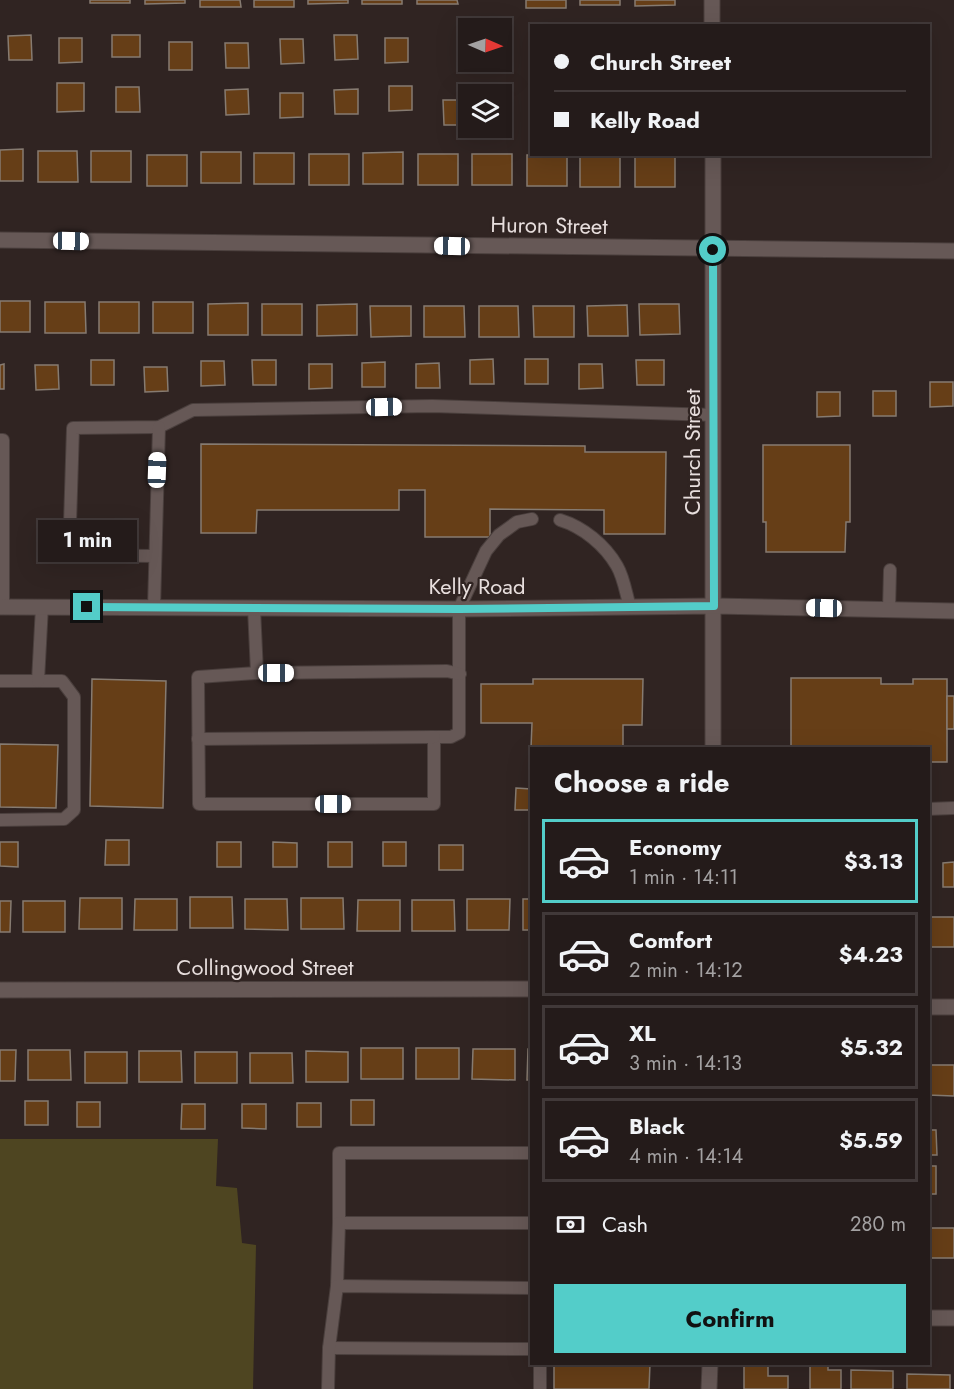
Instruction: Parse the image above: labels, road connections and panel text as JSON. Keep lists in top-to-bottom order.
{
  "streets": {
    "street": [
      "Huron Street",
      "Church Street",
      "Kelly Road",
      "Collingwood Street"
    ]
  },
  "crossings": [
    ["Huron Street", "Church Street"],
    ["Church Street", "Kelly Road"]
  ],
  "north": "right",
  "page": {
    "banner": ["Church Street", "Kelly Road"],
    "bubble": "1 min",
    "heading": "Choose a ride",
    "list": [
      {
        "name": "Economy",
        "note": "1 min · 14:11",
        "value": "$3.13"
      },
      {
        "name": "Comfort",
        "note": "2 min · 14:12",
        "value": "$4.23"
      },
      {
        "name": "XL",
        "note": "3 min · 14:13",
        "value": "$5.32"
      },
      {
        "name": "Black",
        "note": "4 min · 14:14",
        "value": "$5.59"
      }
    ],
    "pay": ["Cash", "280 m"],
    "buttons": "Confirm"
  }
}
